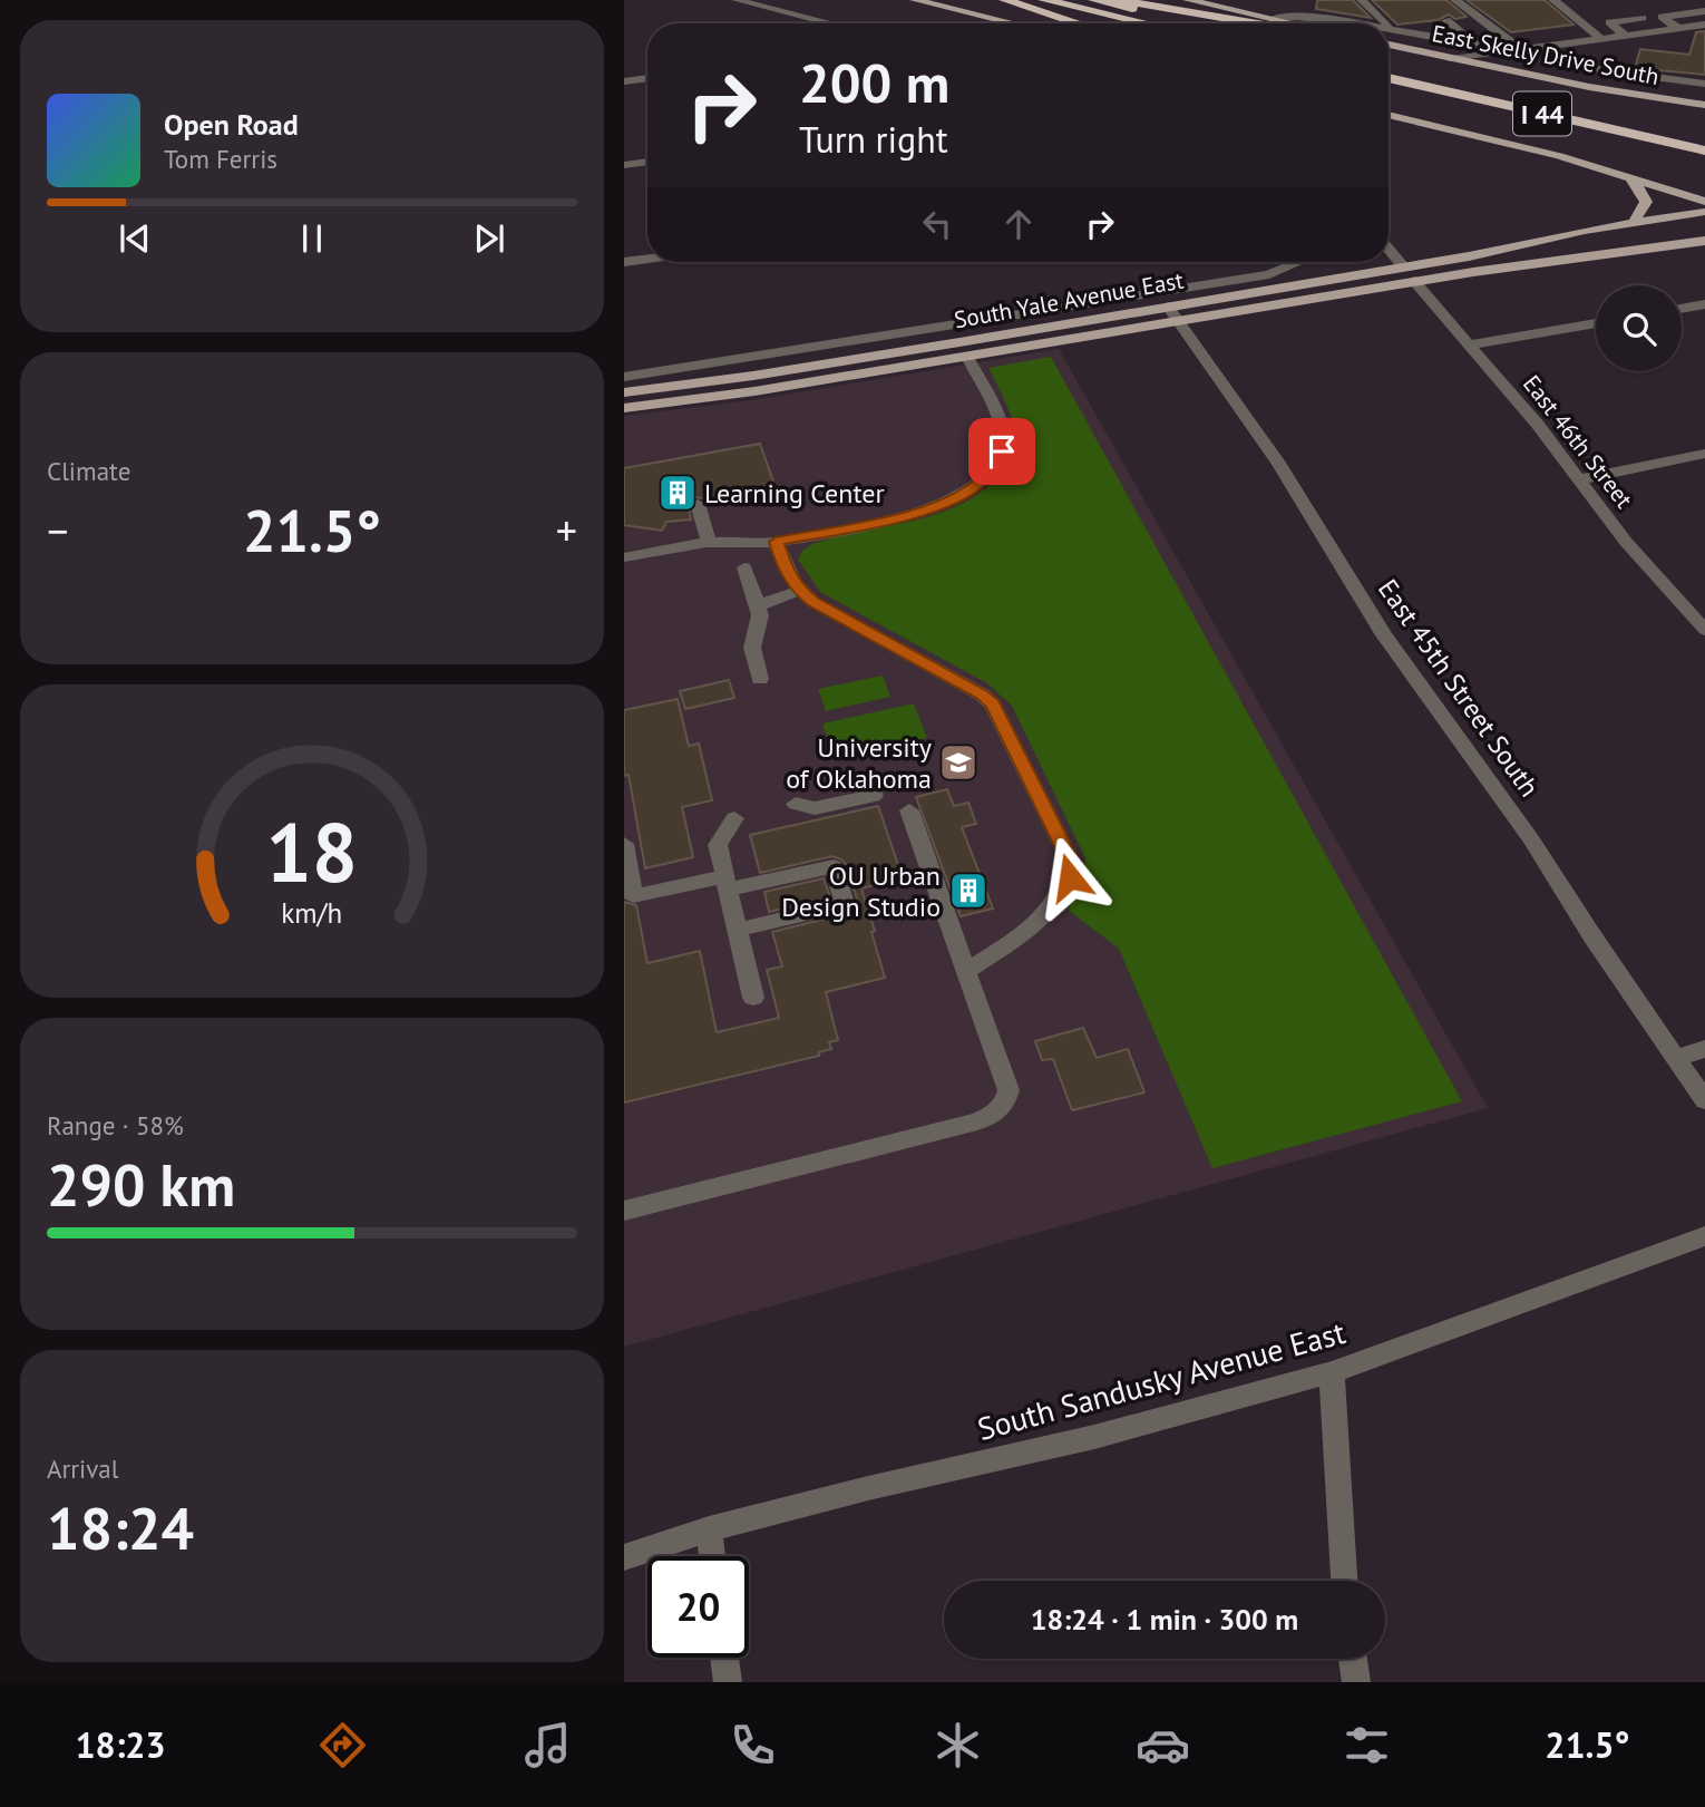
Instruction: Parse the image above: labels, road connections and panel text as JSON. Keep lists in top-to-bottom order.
{
  "streets": {
    "highway": ["I 44"],
    "main road": ["East Skelly Drive South", "South Yale Avenue East"],
    "street": ["East 46th Street", "East 45th Street South", "South Sandusky Avenue East"]
  },
  "crossings": [
    ["South Yale Avenue East", "East 46th Street"],
    ["South Yale Avenue East", "East 45th Street South"]
  ],
  "places": {
    "building": ["Learning Center", "OU Urban Design Studio"],
    "school or university": ["University of Oklahoma"]
  },
  "page": {
    "turn": ["200 m", "Turn right"],
    "song": ["Open Road", "Tom Ferris"],
    "tile": [
      "Climate",
      ["Range · 58%", "290 km"],
      ["Arrival", "18:24"]
    ],
    "heat": ["−", "21.5°", "+"],
    "limit": "20",
    "trip": "18:24 · 1 min · 300 m",
    "tabs": ["18:23", "21.5°"],
    "gauge": ["18", "km/h"]
  }
}
